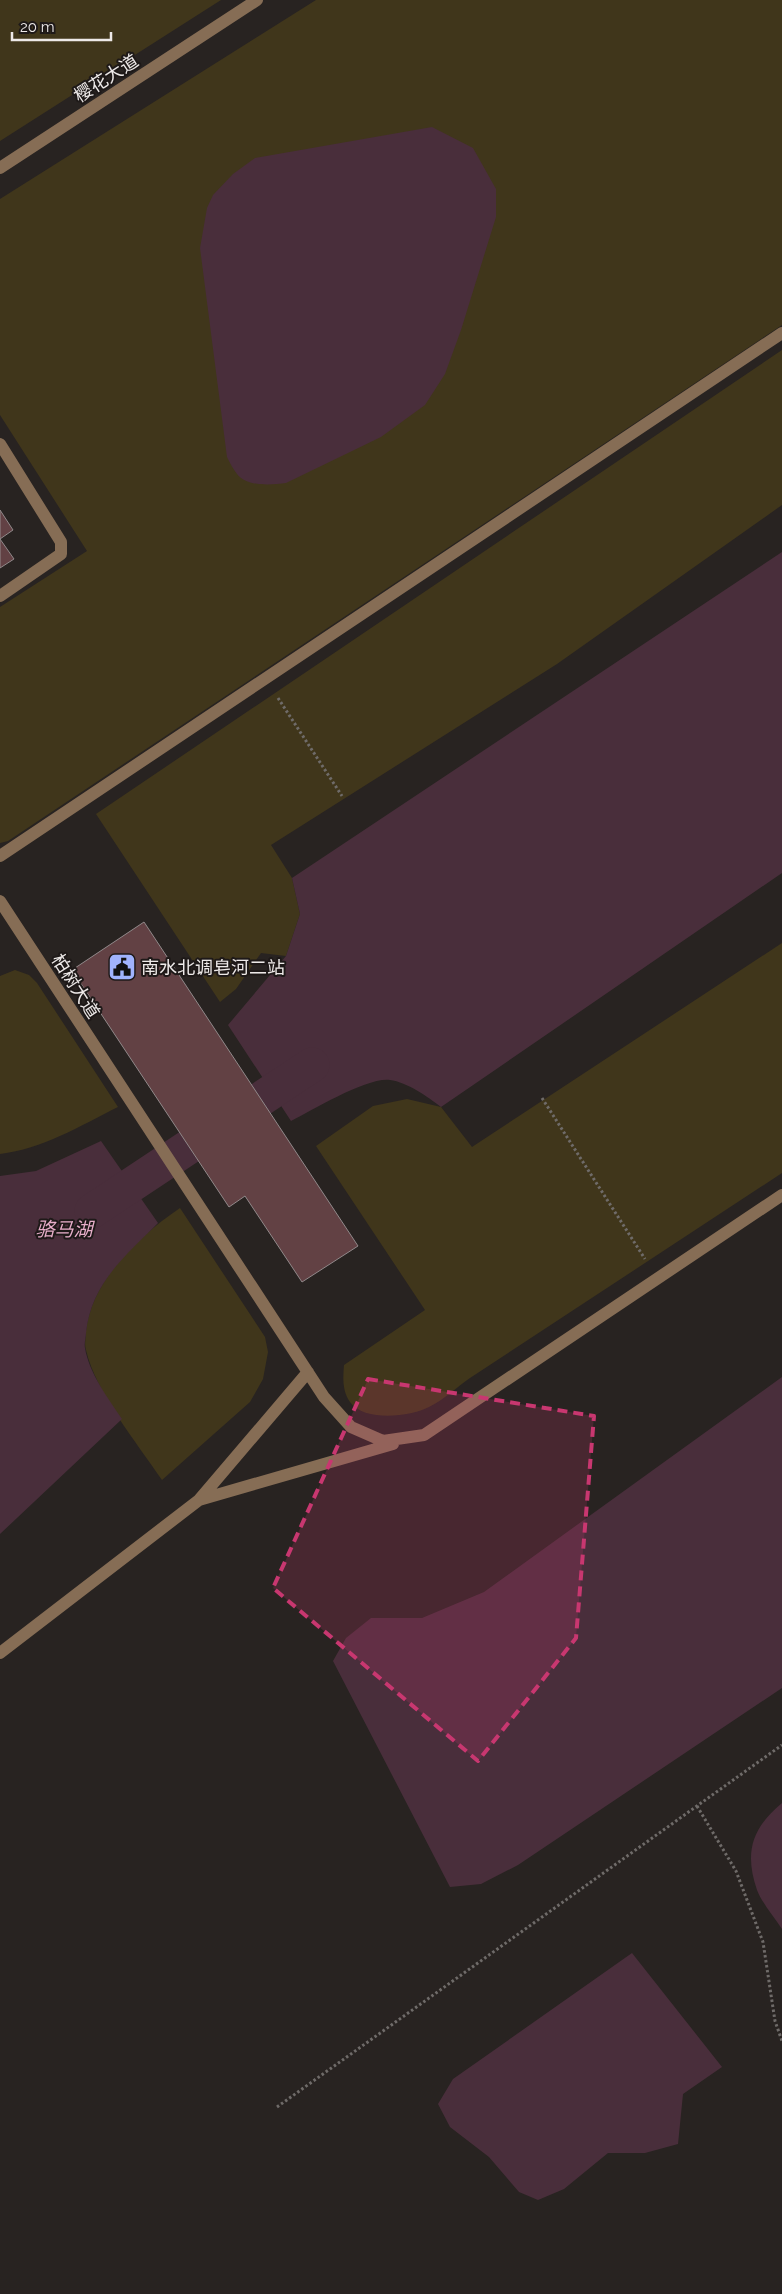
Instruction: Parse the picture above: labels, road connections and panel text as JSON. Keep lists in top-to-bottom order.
{
  "streets": {
    "lane": ["樱花大道", "柏树大道"]
  },
  "water": ["骆马湖"],
  "places": {
    "public building": ["南水北调皂河二站"]
  },
  "scale_bar": "20 m"
}
